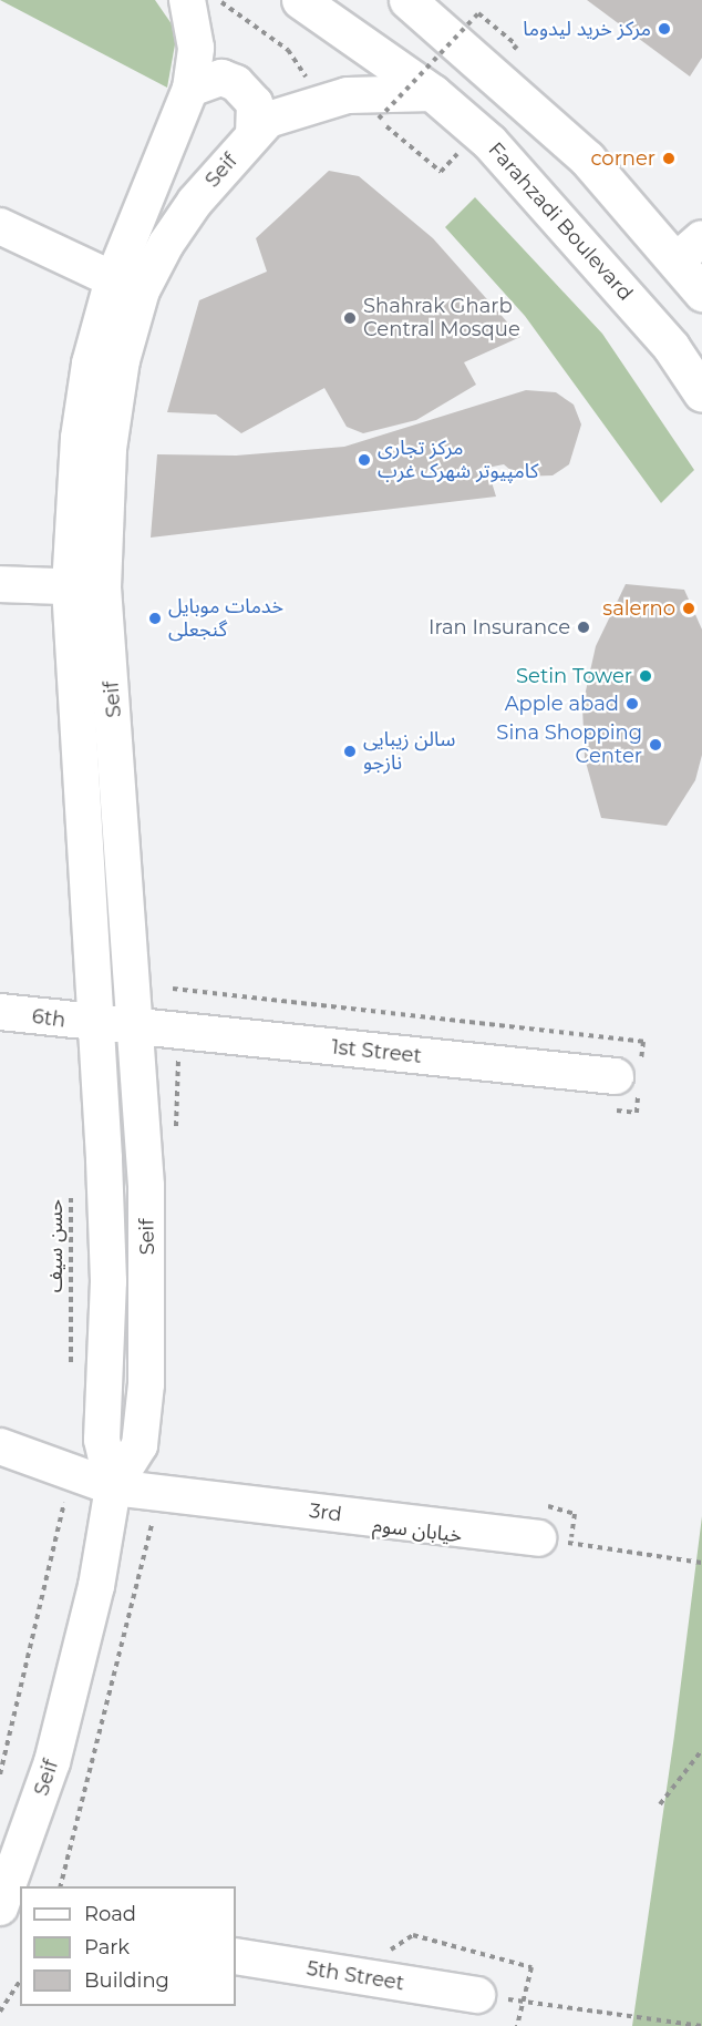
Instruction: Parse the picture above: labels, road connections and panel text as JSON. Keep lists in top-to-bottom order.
{
  "streets": {
    "main road": ["Farahzadi Boulevard"],
    "street": [
      "Seif",
      "6th",
      "1st Street",
      "3rd",
      "5th Street"
    ],
    "path": ["حسن سیف"]
  },
  "crossings": [
    ["Seif", "Farahzadi Boulevard"],
    ["Seif", "6th"],
    ["Seif", "1st Street"],
    ["Seif", "3rd"],
    ["6th", "1st Street"]
  ],
  "places": [
    "مرکز خرید لیدوما",
    "corner",
    "Shahrak Gharb Central Mosque",
    "مرکز تجاری کامپیوتر شهرک غرب",
    "salerno",
    "خدمات موبایل گنجعلی",
    "Iran Insurance",
    "Setin Tower",
    "Apple abad",
    "Sina Shopping Center",
    "سالن زیبایی نازجو"
  ],
  "legend": ["Road", "Park", "Building"]
}
